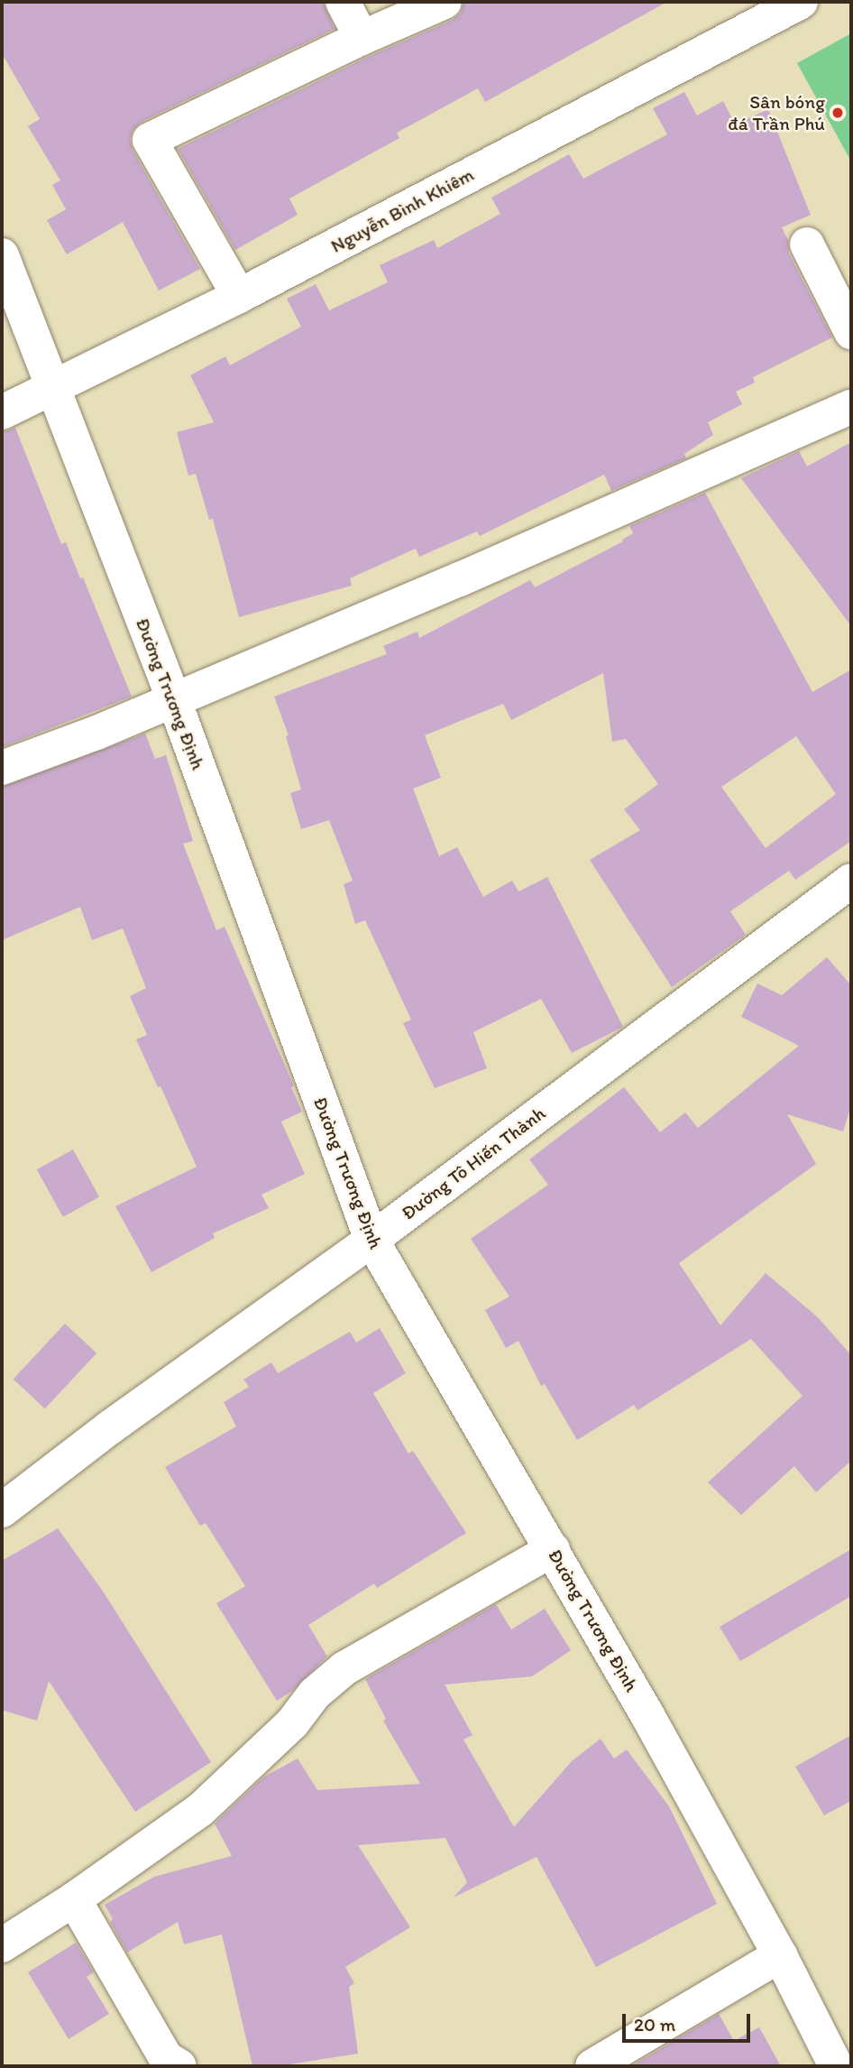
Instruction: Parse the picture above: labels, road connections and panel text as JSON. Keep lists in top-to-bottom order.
{
  "streets": {
    "street": ["Nguyễn Bình Khiêm", "Đường Trương Định", "Đường Tô Hiến Thành"]
  },
  "crossings": [
    ["Nguyễn Bình Khiêm", "Đường Trương Định"],
    ["Đường Trương Định", "Đường Tô Hiến Thành"]
  ],
  "places": ["Sân bóng đá Trần Phú"],
  "scale_bar": "20 m"
}
